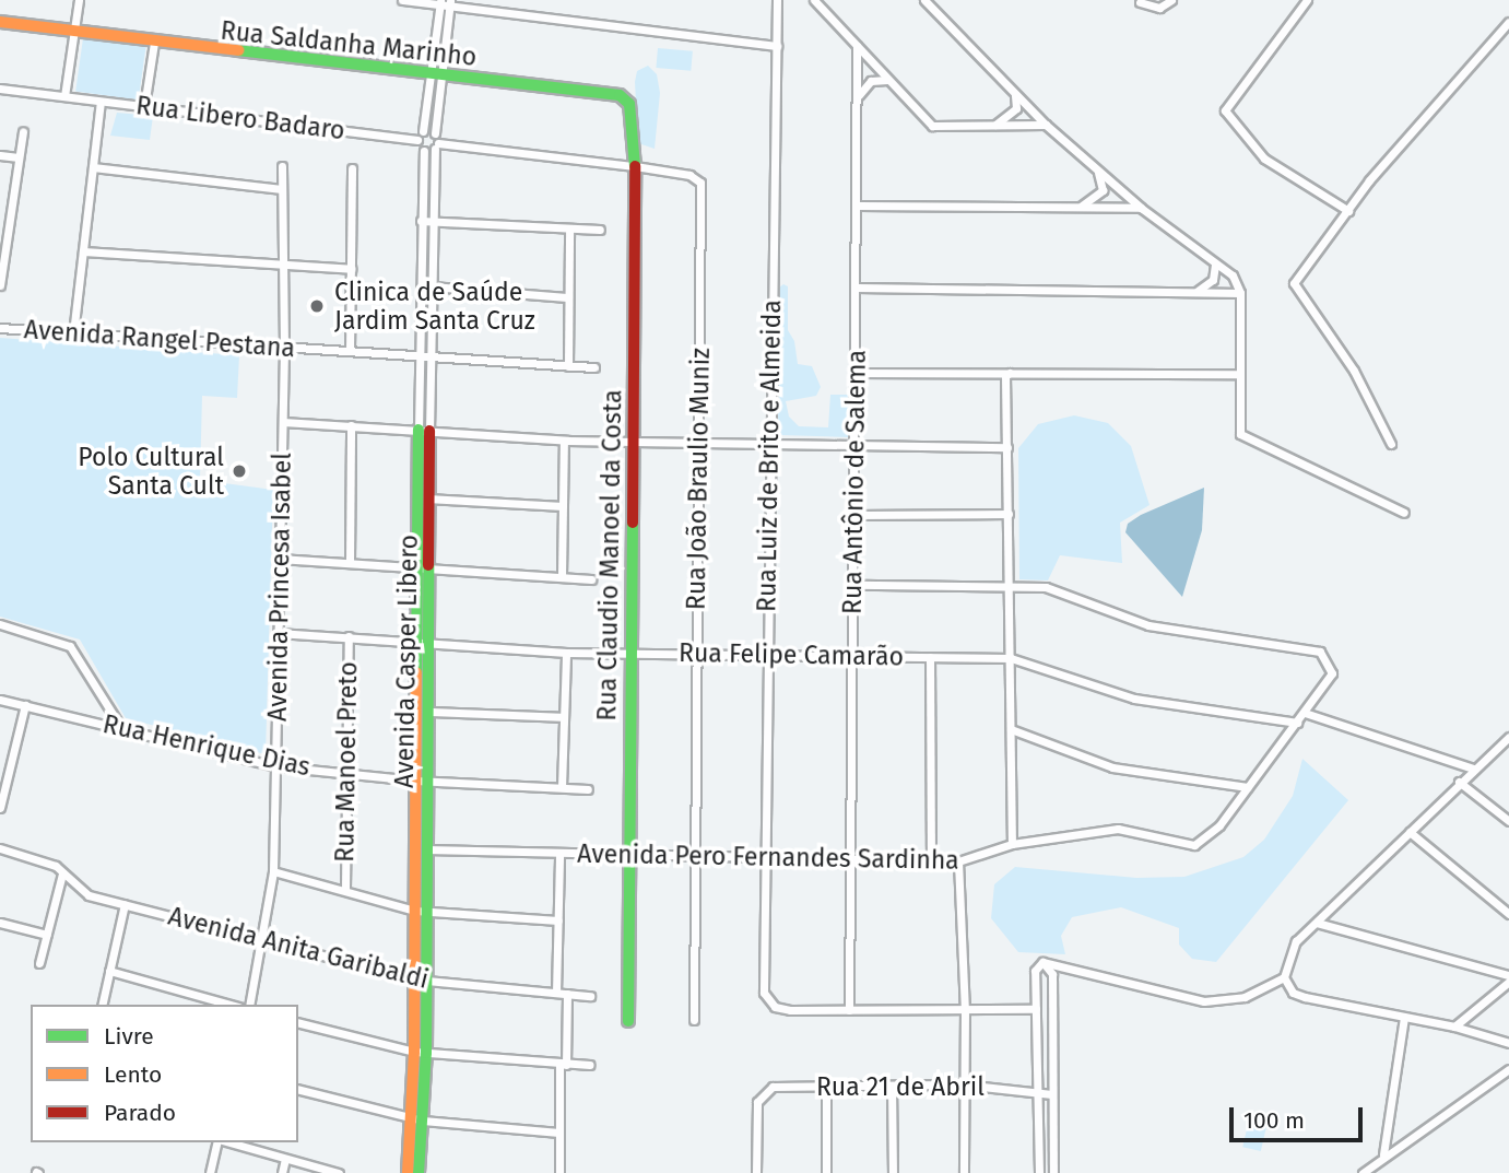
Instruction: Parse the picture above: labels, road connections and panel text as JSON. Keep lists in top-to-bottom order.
{
  "streets": {
    "street": [
      "Rua Saldanha Marinho",
      "Rua Libero Badaro",
      "Avenida Rangel Pestana",
      "Rua Luiz de Brito e Almeida",
      "Rua João Braulio Muniz",
      "Rua Antônio de Salema",
      "Rua Claudio Manoel da Costa",
      "Avenida Princesa Isabel",
      "Rua Felipe Camarão",
      "Avenida Casper Libero",
      "Rua Henrique Dias",
      "Rua Manoel Preto",
      "Avenida Pero Fernandes Sardinha",
      "Avenida Anita Garibaldi",
      "Rua 21 de Abril"
    ]
  },
  "crossings": [
    ["Rua Saldanha Marinho", "Rua Claudio Manoel da Costa"],
    ["Avenida Rangel Pestana", "Avenida Princesa Isabel"],
    ["Avenida Rangel Pestana", "Avenida Casper Libero"],
    ["Rua Luiz de Brito e Almeida", "Rua Antônio de Salema"],
    ["Rua Luiz de Brito e Almeida", "Rua Felipe Camarão"],
    ["Rua Luiz de Brito e Almeida", "Avenida Pero Fernandes Sardinha"],
    ["Rua João Braulio Muniz", "Rua Claudio Manoel da Costa"],
    ["Rua João Braulio Muniz", "Rua Felipe Camarão"],
    ["Rua João Braulio Muniz", "Avenida Pero Fernandes Sardinha"],
    ["Rua Antônio de Salema", "Rua Felipe Camarão"],
    ["Rua Antônio de Salema", "Avenida Pero Fernandes Sardinha"],
    ["Rua Claudio Manoel da Costa", "Rua Felipe Camarão"],
    ["Rua Claudio Manoel da Costa", "Avenida Pero Fernandes Sardinha"],
    ["Avenida Princesa Isabel", "Rua Felipe Camarão"],
    ["Avenida Princesa Isabel", "Rua Henrique Dias"],
    ["Avenida Princesa Isabel", "Avenida Anita Garibaldi"],
    ["Rua Felipe Camarão", "Avenida Casper Libero"],
    ["Rua Felipe Camarão", "Rua Manoel Preto"],
    ["Avenida Casper Libero", "Rua Henrique Dias"],
    ["Avenida Casper Libero", "Avenida Pero Fernandes Sardinha"],
    ["Avenida Casper Libero", "Avenida Anita Garibaldi"],
    ["Rua Henrique Dias", "Rua Manoel Preto"]
  ],
  "places": ["Clinica de Saúde Jardim Santa Cruz", "Polo Cultural Santa Cult"],
  "legend": ["Livre", "Lento", "Parado"],
  "scale_bar": "100 m"
}
